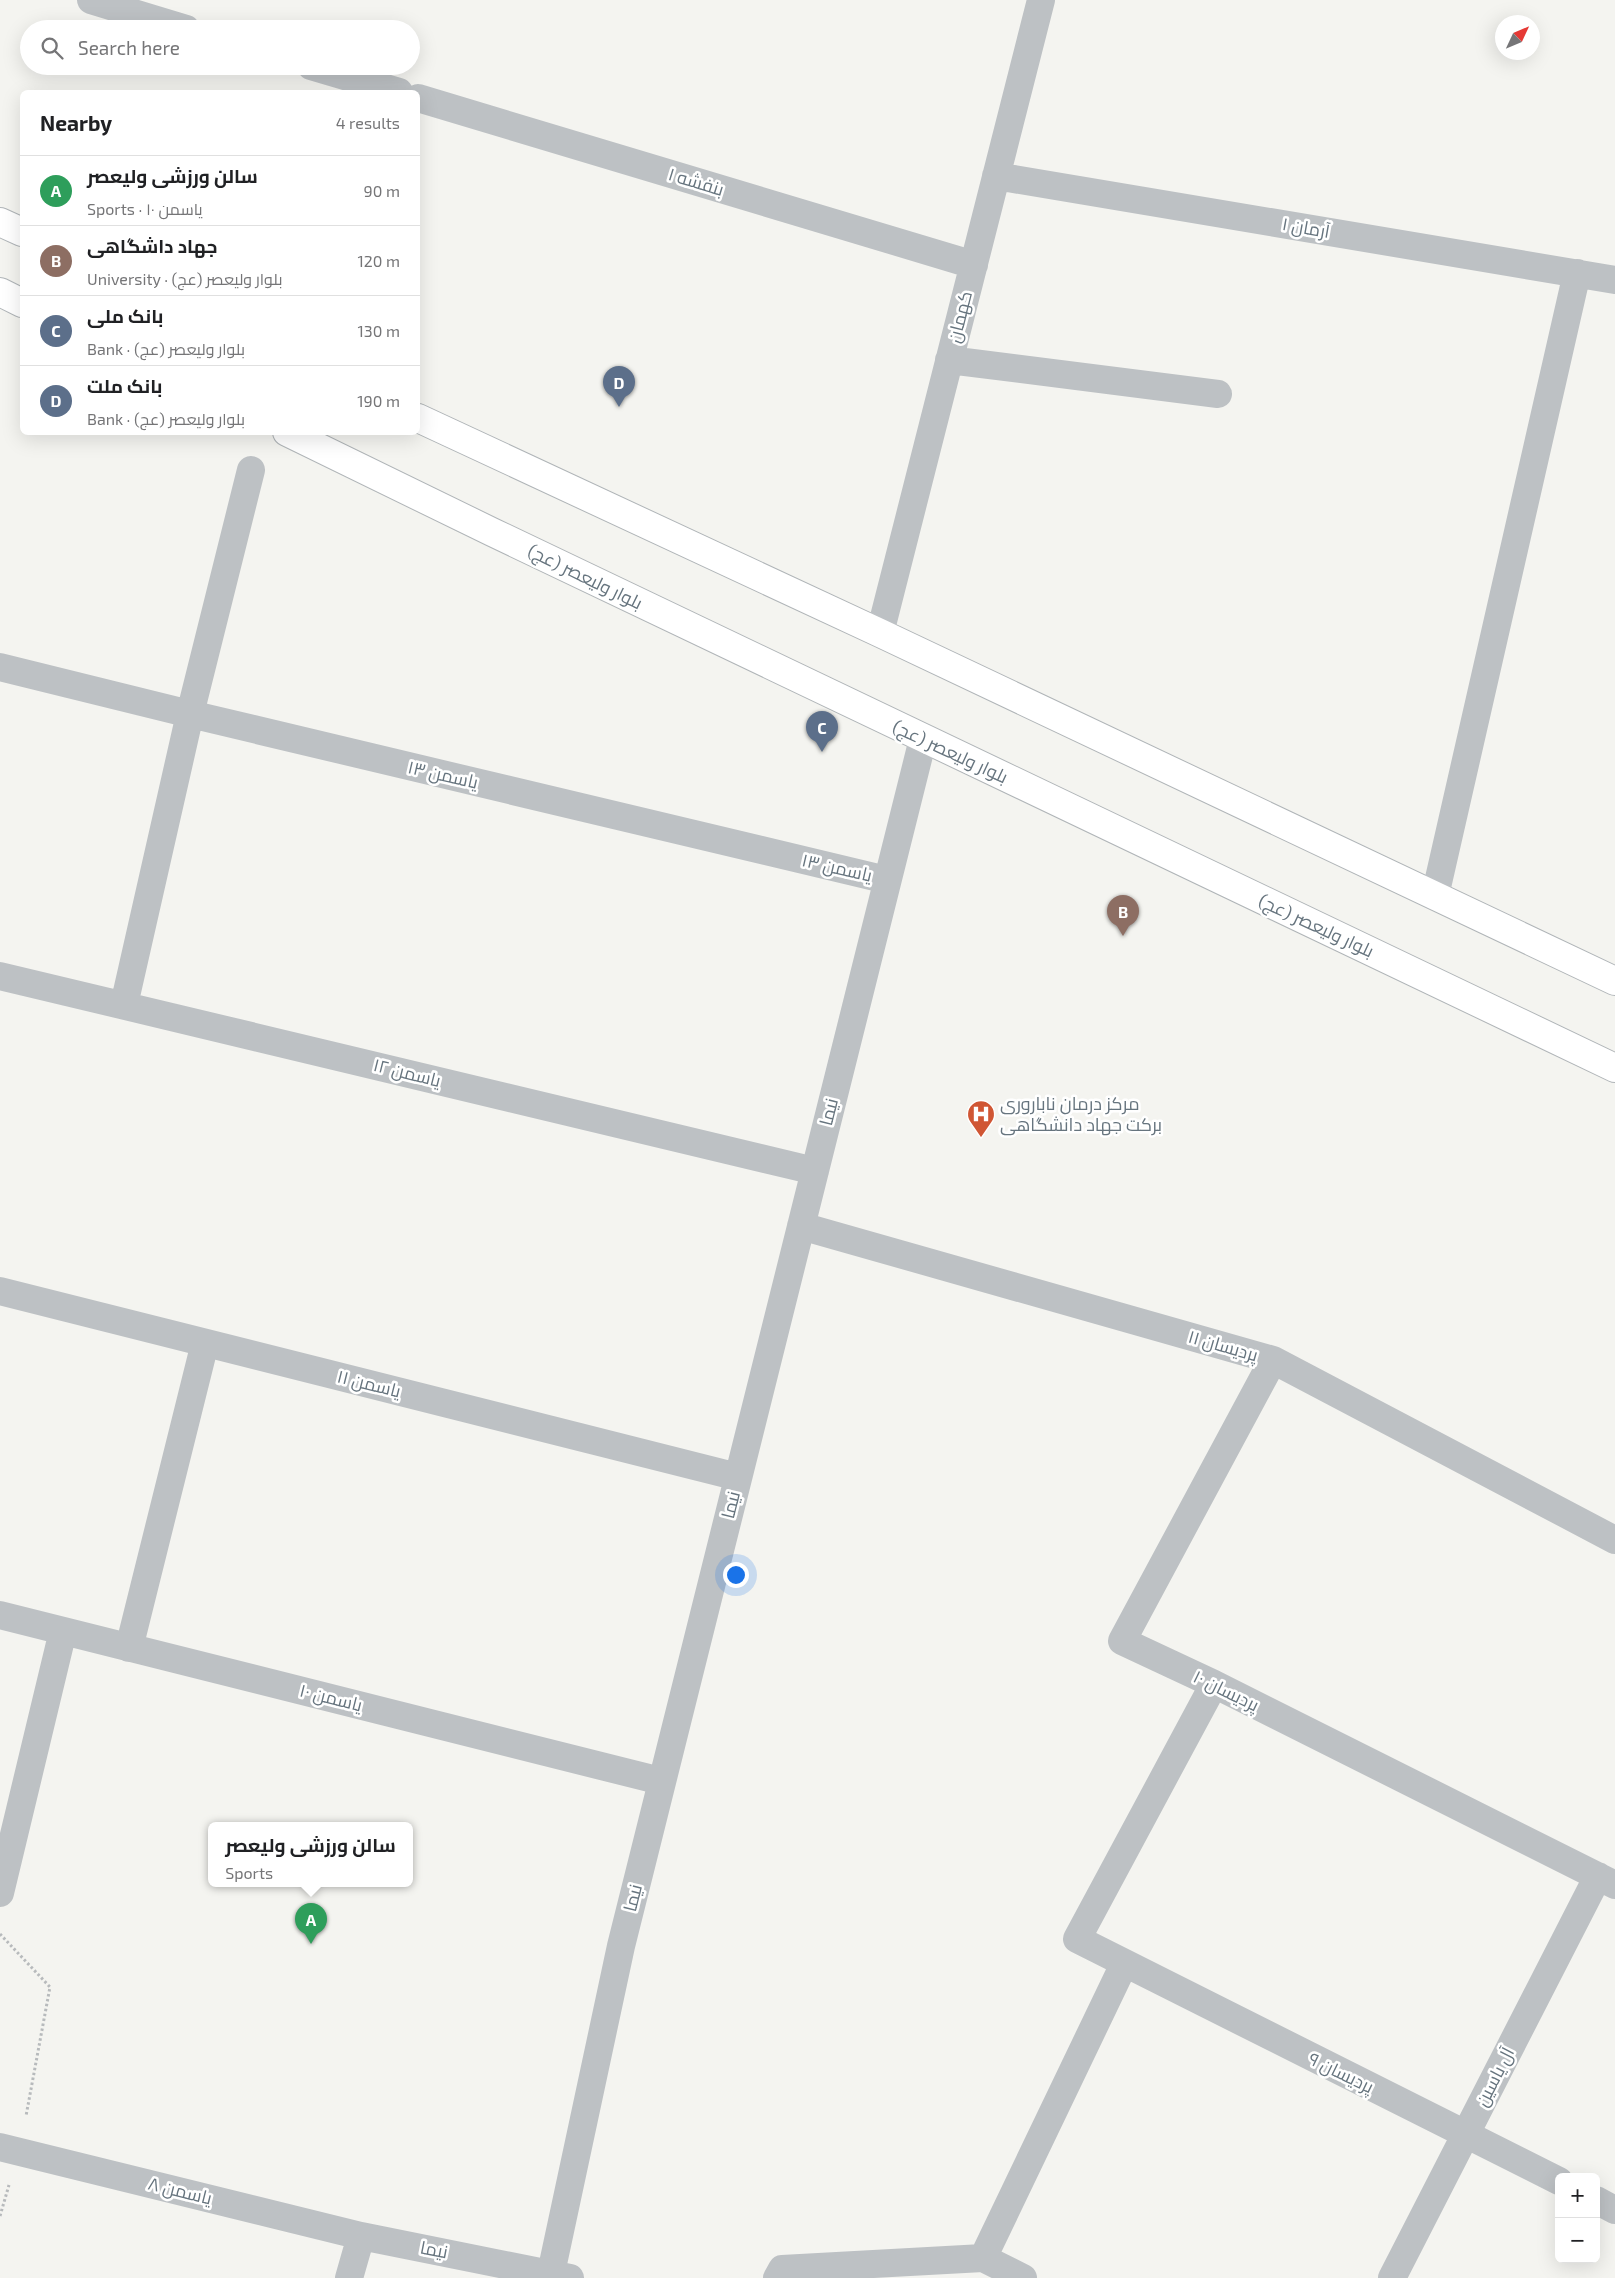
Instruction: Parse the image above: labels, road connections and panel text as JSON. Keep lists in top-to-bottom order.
{
  "streets": {
    "main road": ["بلوار ولیعصر (عج)"],
    "street": [
      "بنفشه ۱",
      "آرمان ۱",
      "کهمان",
      "یاسمن ۱۳",
      "یاسمن ۱۲",
      "نیما",
      "پردیسان ۱۱",
      "یاسمن ۱۱",
      "پردیسان ۱۰",
      "یاسمن ۱۰",
      "پردیسان ۹",
      "آل یاسین",
      "یاسمن ۸"
    ]
  },
  "crossings": [
    ["بنفشه ۱", "کهمان"],
    ["آرمان ۱", "کهمان"],
    ["بلوار ولیعصر (عج)", "نیما"],
    ["یاسمن ۱۳", "نیما"],
    ["یاسمن ۱۲", "نیما"],
    ["نیما", "پردیسان ۱۱"],
    ["نیما", "یاسمن ۱۱"],
    ["نیما", "یاسمن ۱۰"],
    ["نیما", "یاسمن ۸"],
    ["پردیسان ۱۱", "پردیسان ۱۰"],
    ["پردیسان ۱۰", "پردیسان ۹"],
    ["پردیسان ۱۰", "آل یاسین"],
    ["پردیسان ۹", "آل یاسین"]
  ],
  "places": {
    "hospital": ["مرکز درمان ناباروری برکت جهاد دانشگاهی"]
  },
  "north": "top right",
  "page": {
    "search": "Search here",
    "heading": ["Nearby", "4 results"],
    "list": [
      {
        "mark": "A",
        "name": "سالن ورزشی ولیعصر",
        "note": "Sports · یاسمن ۱۰",
        "value": "90 m"
      },
      {
        "mark": "B",
        "name": "جهاد داشگاهی",
        "note": "University · بلوار ولیعصر (عج)",
        "value": "120 m"
      },
      {
        "mark": "C",
        "name": "بانک ملی",
        "note": "Bank · بلوار ولیعصر (عج)",
        "value": "130 m"
      },
      {
        "mark": "D",
        "name": "بانک ملت",
        "note": "Bank · بلوار ولیعصر (عج)",
        "value": "190 m"
      }
    ],
    "pins": [
      "D",
      "C",
      "B",
      "A"
    ],
    "popup": ["سالن ورزشی ولیعصر", "Sports"],
    "map_buttons": ["+", "−"]
  }
}
